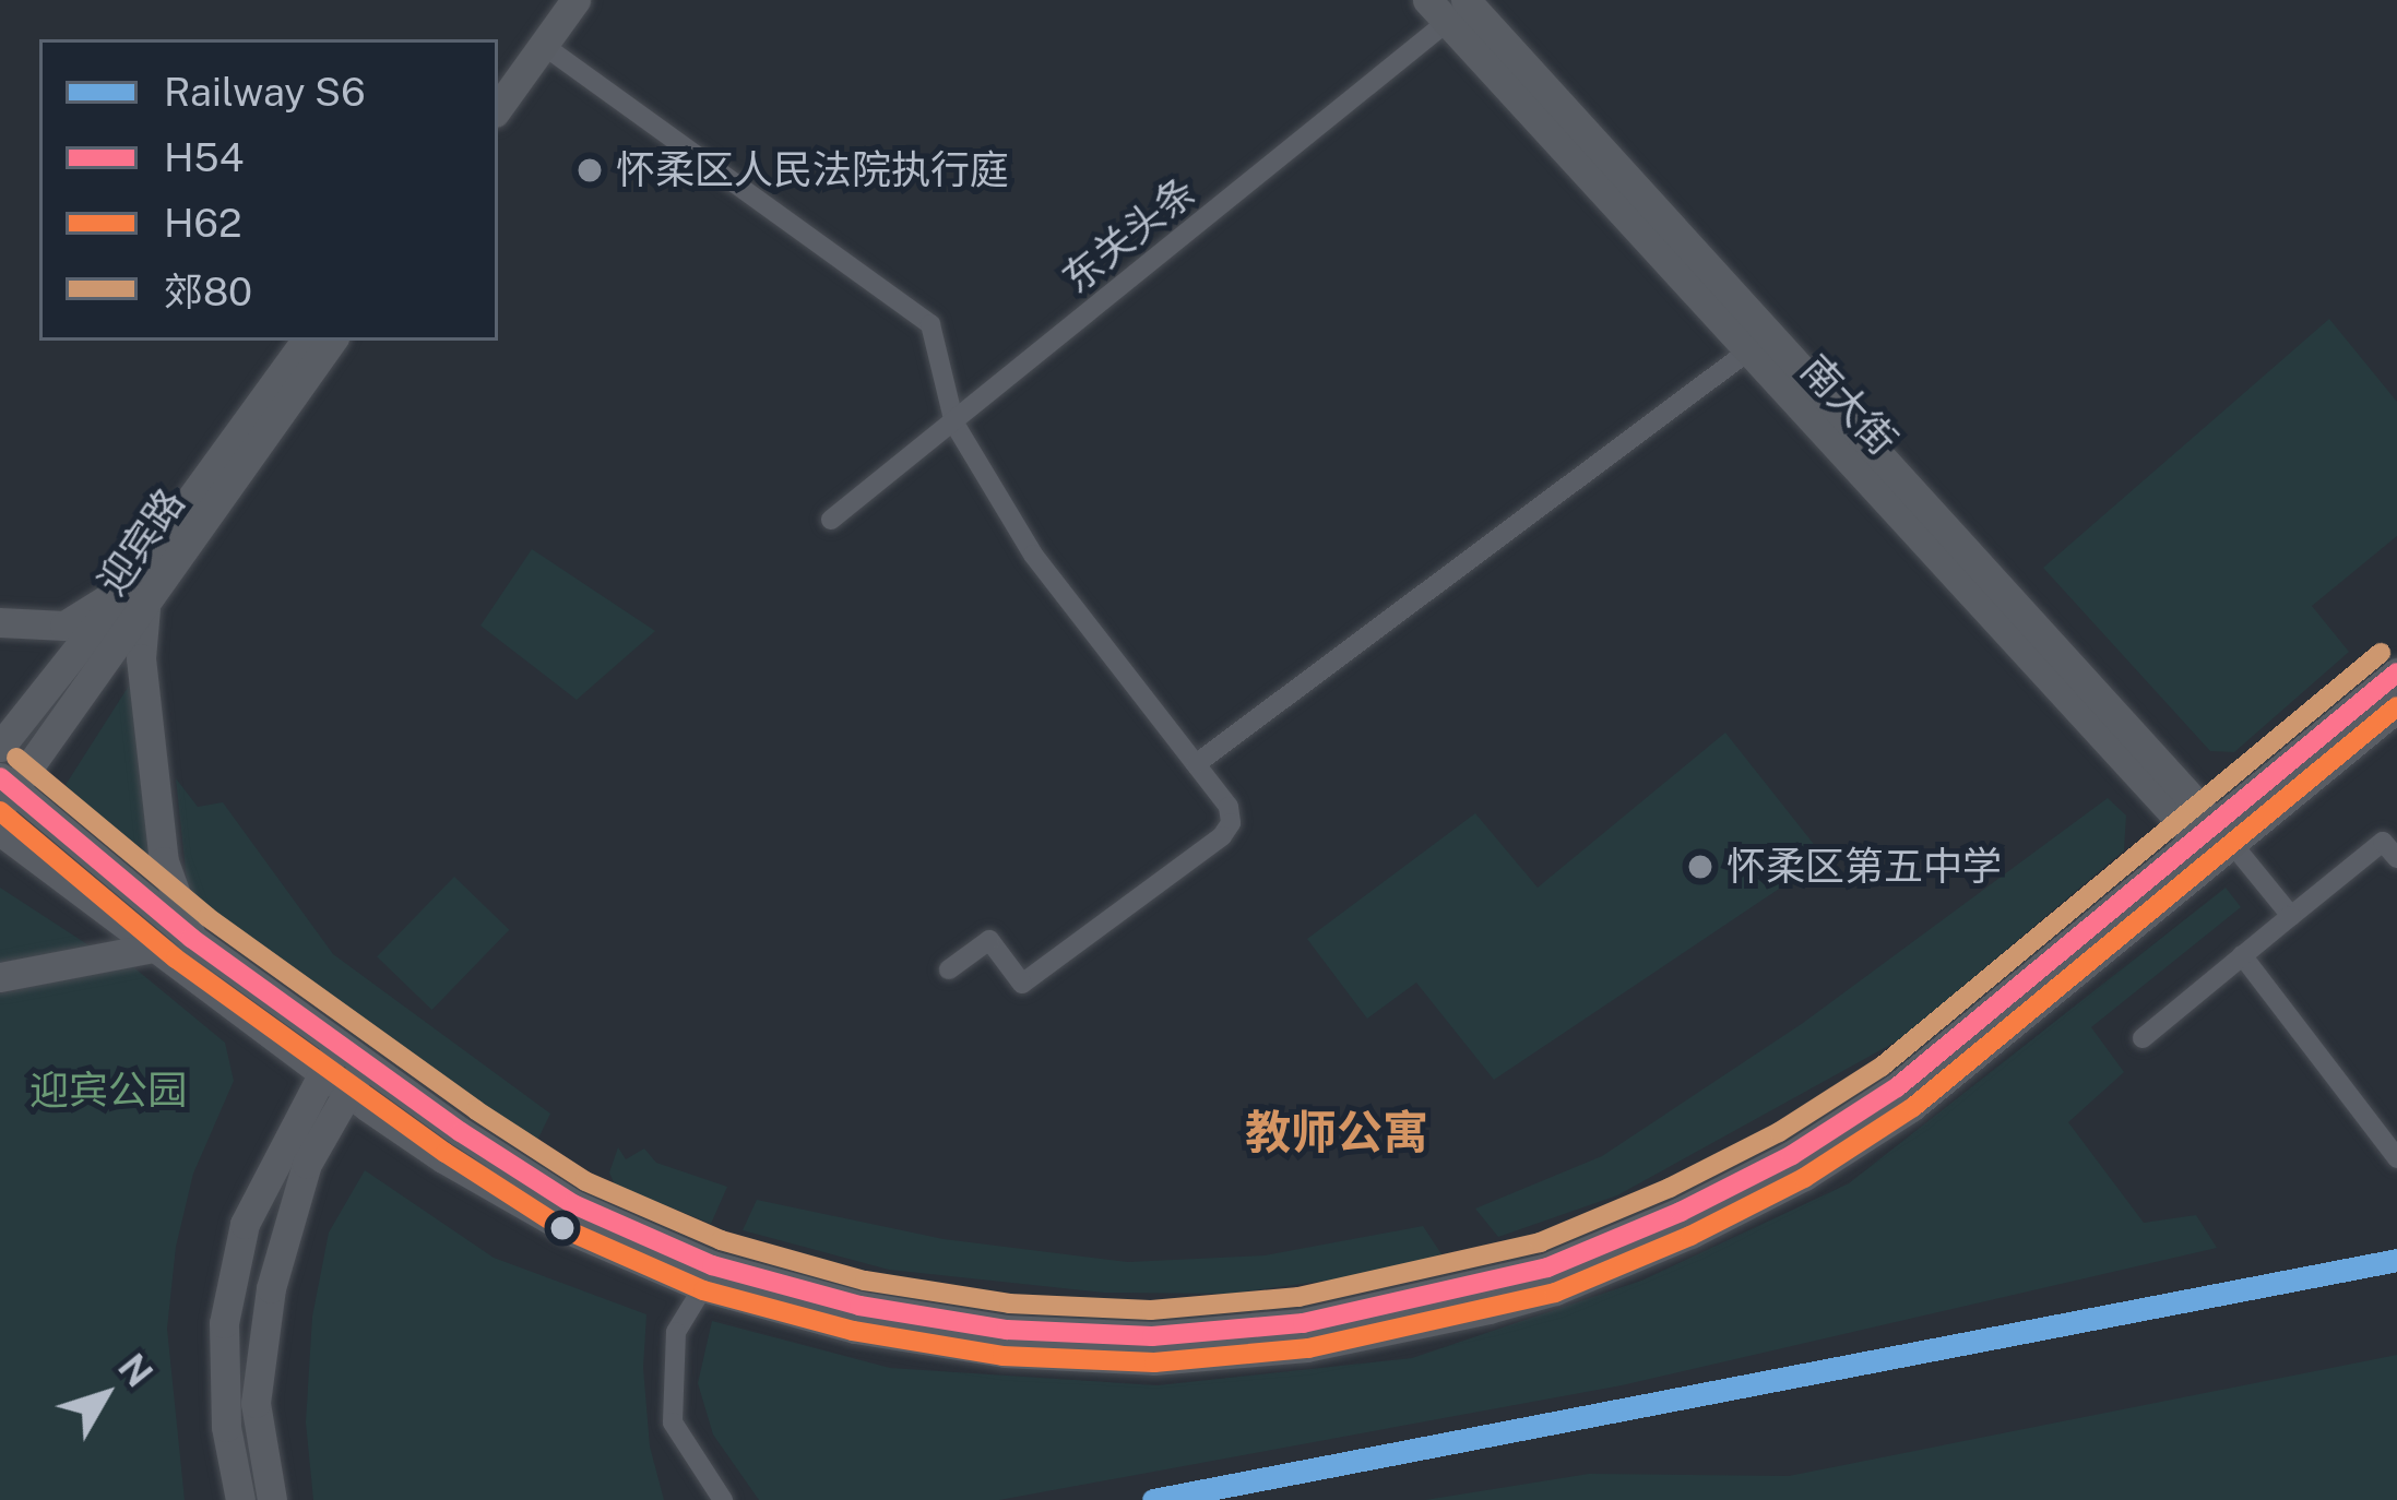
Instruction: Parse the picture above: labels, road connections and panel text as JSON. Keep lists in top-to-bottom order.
{
  "streets": {
    "main road": ["南大街", "迎宾路"],
    "street": ["东关头条"]
  },
  "crossings": [
    ["东关头条", "南大街"]
  ],
  "districts": ["教师公寓"],
  "parks": ["迎宾公园"],
  "places": ["怀柔区人民法院执行庭", "怀柔区第五中学"],
  "lines": [
    "transit line 郊80",
    "transit line H54",
    "transit line H62",
    "rail line S6"
  ],
  "legend": [
    "Railway S6",
    "H54",
    "H62",
    "郊80"
  ],
  "north": "top right"
}
